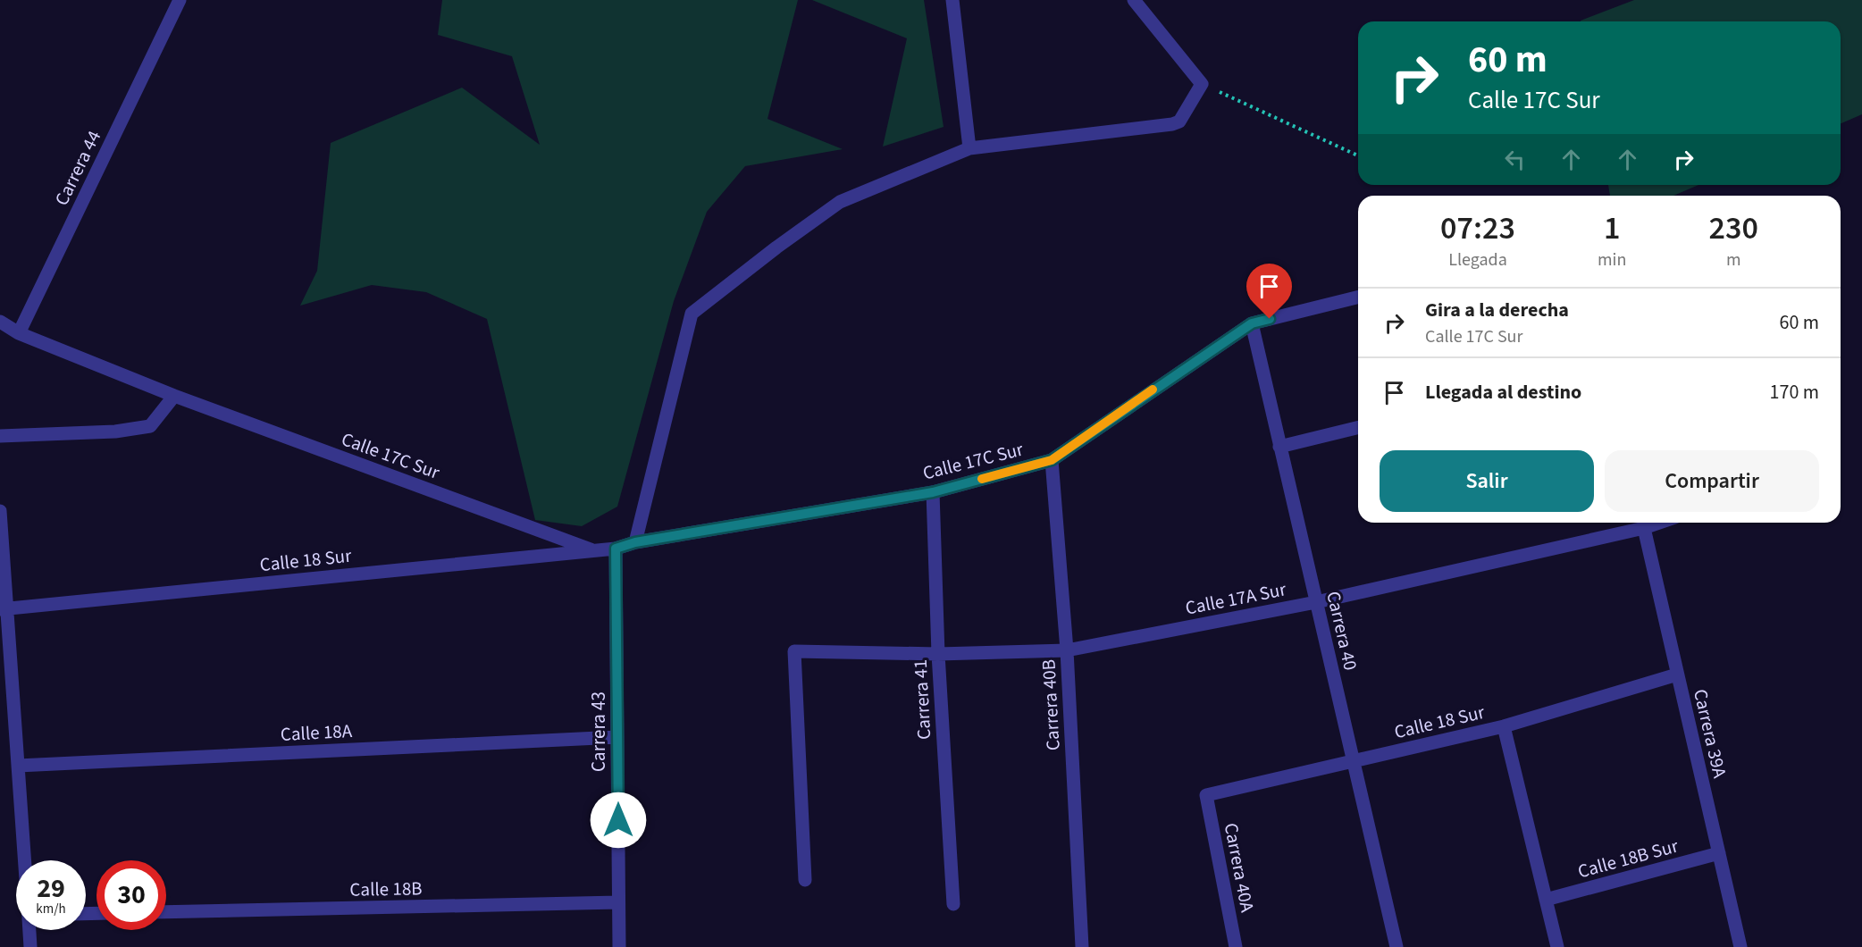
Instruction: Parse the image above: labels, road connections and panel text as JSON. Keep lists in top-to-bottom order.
{
  "streets": {
    "street": [
      "Carrera 44",
      "Calle 17C Sur",
      "Calle 18 Sur",
      "Calle 17A Sur",
      "Carrera 40",
      "Carrera 41",
      "Carrera 40B",
      "Carrera 43",
      "Calle 18A",
      "Carrera 39A",
      "Calle 18B Sur",
      "Carrera 40A",
      "Calle 18B"
    ]
  },
  "crossings": [
    ["Carrera 44", "Calle 17C Sur"],
    ["Calle 17C Sur", "Calle 18 Sur"],
    ["Calle 17C Sur", "Carrera 40"],
    ["Calle 17C Sur", "Carrera 41"],
    ["Calle 17C Sur", "Carrera 40B"],
    ["Calle 17C Sur", "Carrera 43"],
    ["Calle 18 Sur", "Carrera 40"],
    ["Calle 18 Sur", "Carrera 43"],
    ["Calle 18 Sur", "Carrera 39A"],
    ["Calle 18 Sur", "Carrera 40A"],
    ["Calle 17A Sur", "Carrera 40"],
    ["Calle 17A Sur", "Carrera 41"],
    ["Calle 17A Sur", "Carrera 40B"],
    ["Calle 17A Sur", "Carrera 39A"],
    ["Carrera 43", "Calle 18A"],
    ["Carrera 43", "Calle 18B"],
    ["Carrera 39A", "Calle 18B Sur"]
  ],
  "page": {
    "turn": ["60 m", "Calle 17C Sur"],
    "eta": [
      "07:23",
      "Llegada",
      "1",
      "min",
      "230",
      "m"
    ],
    "list": [
      {
        "name": "Gira a la derecha",
        "note": "Calle 17C Sur",
        "value": "60 m"
      },
      {
        "name": "Llegada al destino",
        "value": "170 m"
      }
    ],
    "buttons": ["Salir", "Compartir"],
    "speed": "29 km/h",
    "limit": "30"
  }
}
